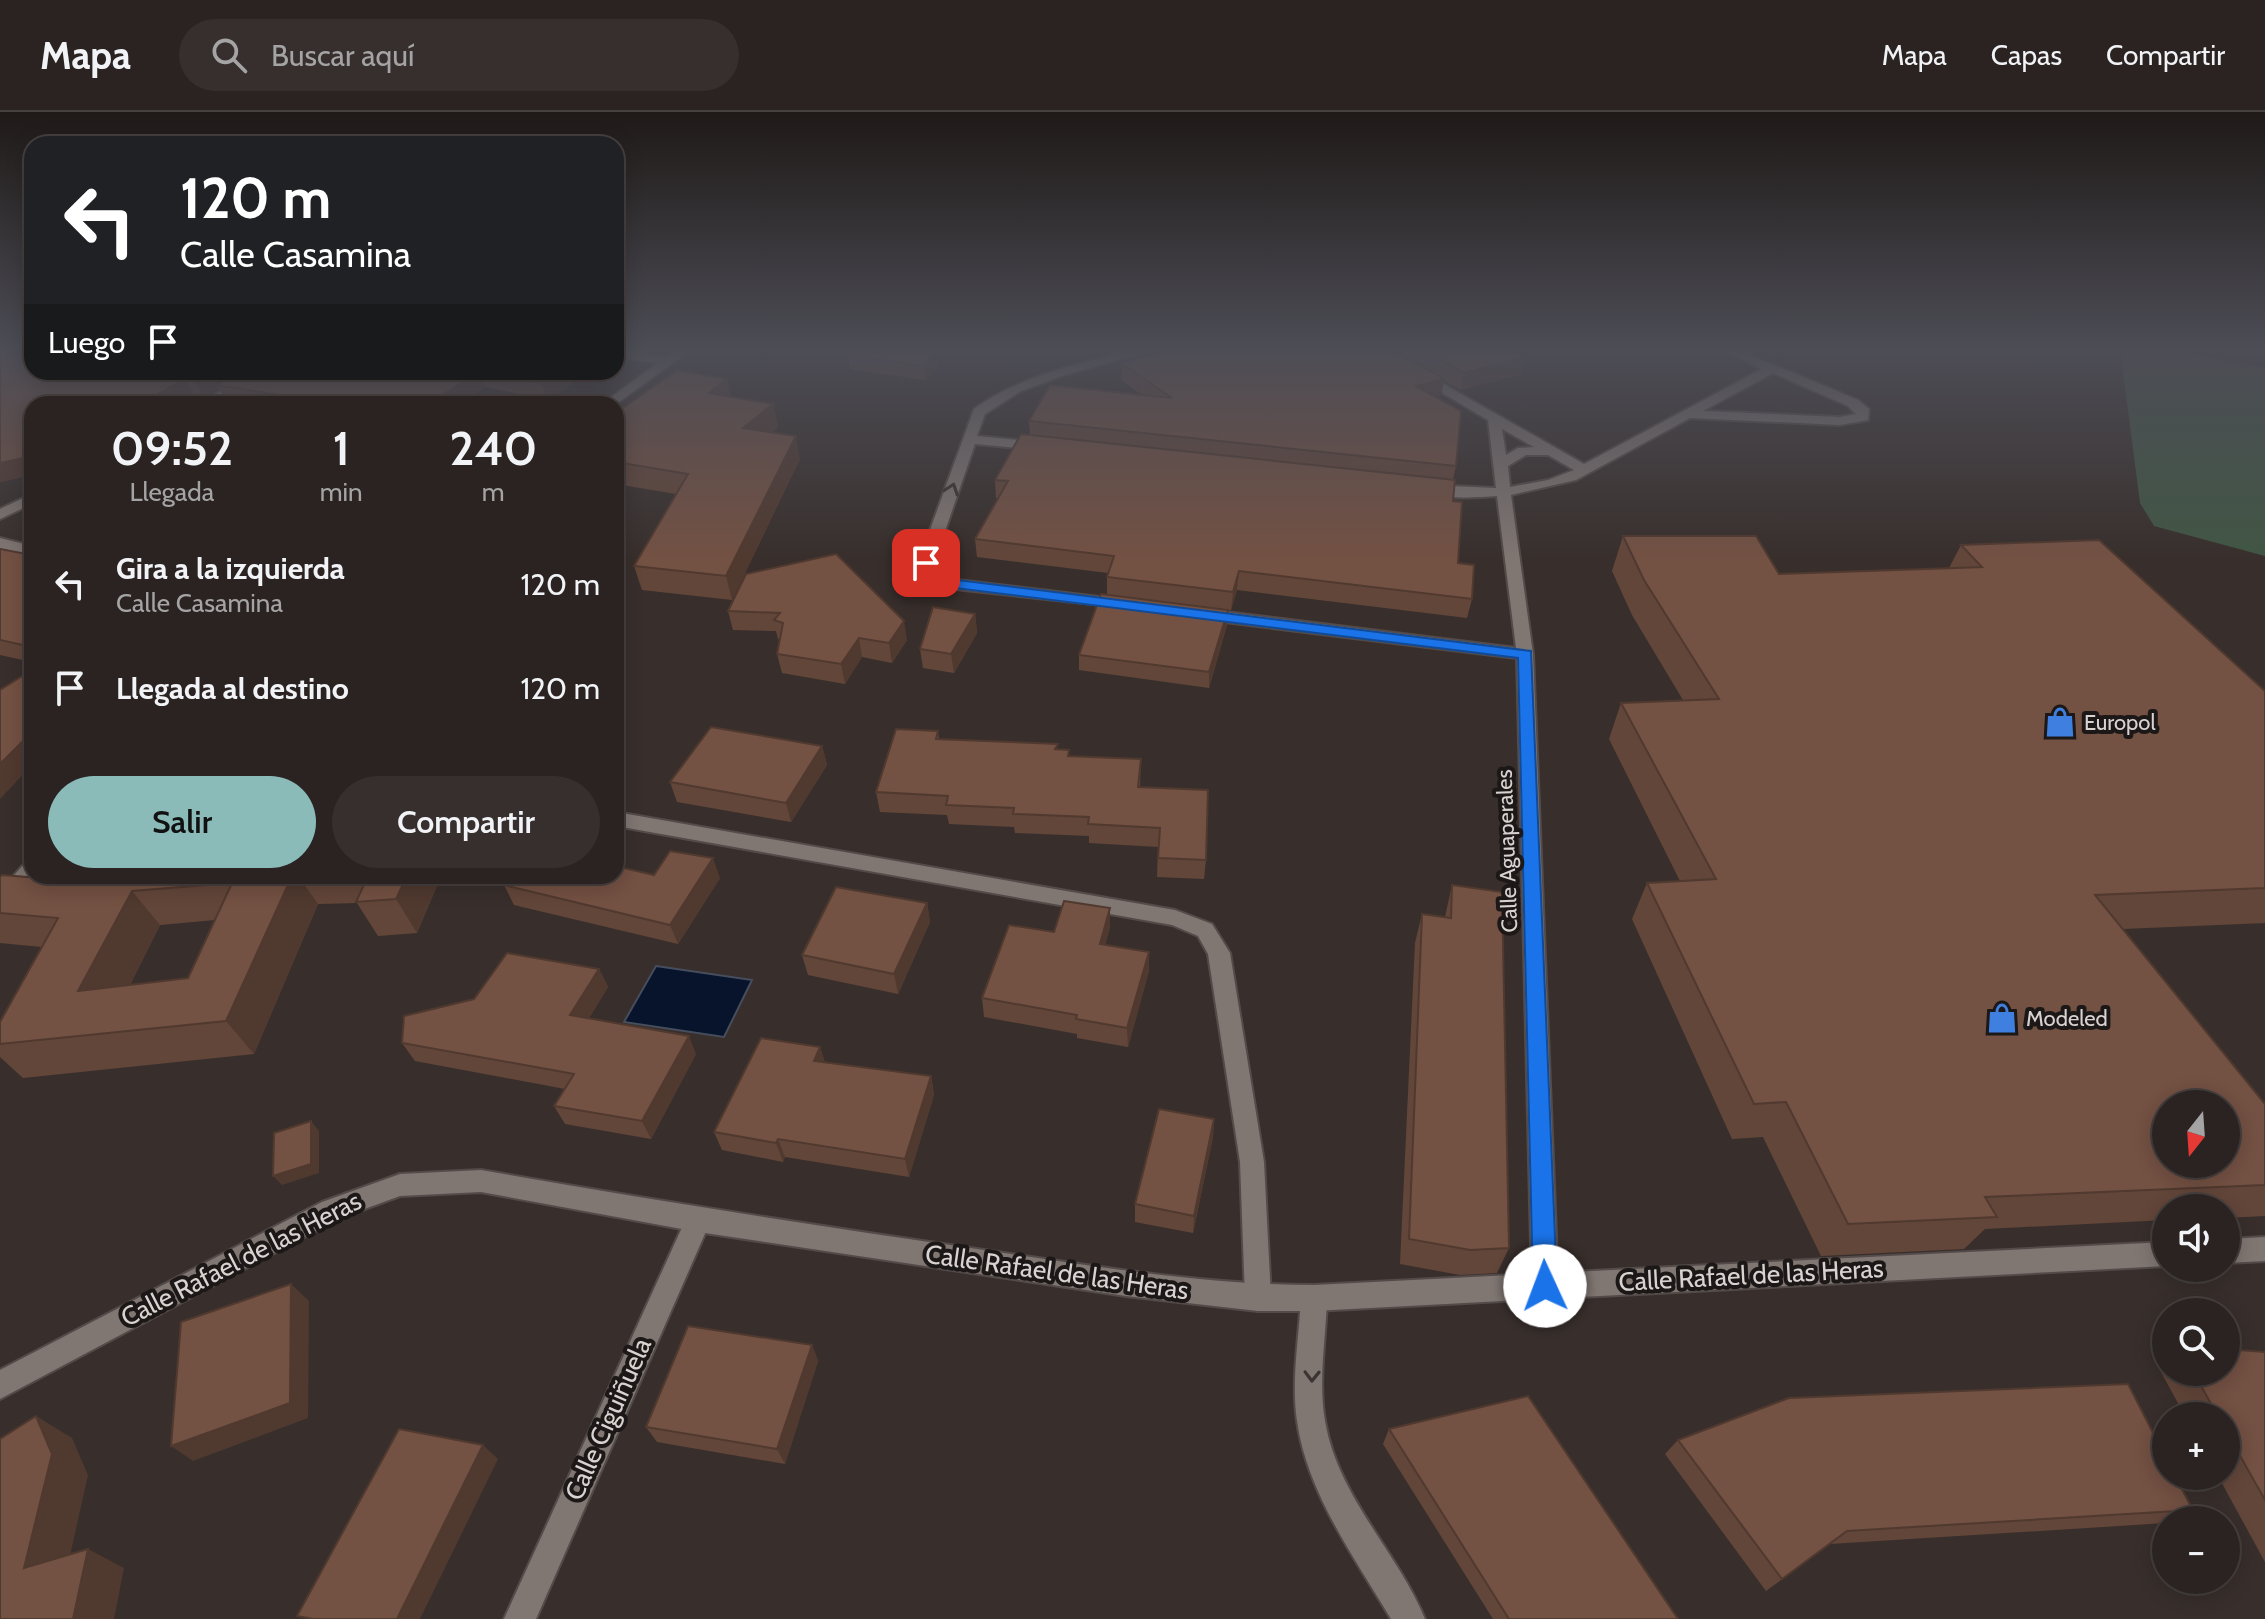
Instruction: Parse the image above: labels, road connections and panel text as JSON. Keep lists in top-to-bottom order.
{
  "streets": {
    "street": ["Calle Aguaperales", "Calle Rafael de las Heras", "Calle Ciguiñuela"]
  },
  "crossings": [
    ["Calle Aguaperales", "Calle Rafael de las Heras"],
    ["Calle Rafael de las Heras", "Calle Ciguiñuela"]
  ],
  "places": {
    "shop": ["Europol", "Modeled"]
  },
  "north": "bottom",
  "page": {
    "header": "Mapa",
    "search": "Buscar aquí",
    "nav": ["Mapa", "Capas", "Compartir"],
    "turn": ["120 m", "Calle Casamina"],
    "then": "Luego",
    "eta": [
      "09:52",
      "Llegada",
      "1",
      "min",
      "240",
      "m"
    ],
    "list": [
      {
        "name": "Gira a la izquierda",
        "note": "Calle Casamina",
        "value": "120 m"
      },
      {
        "name": "Llegada al destino",
        "value": "120 m"
      }
    ],
    "buttons": ["Salir", "Compartir"],
    "map_buttons": ["+", "−"]
  }
}
